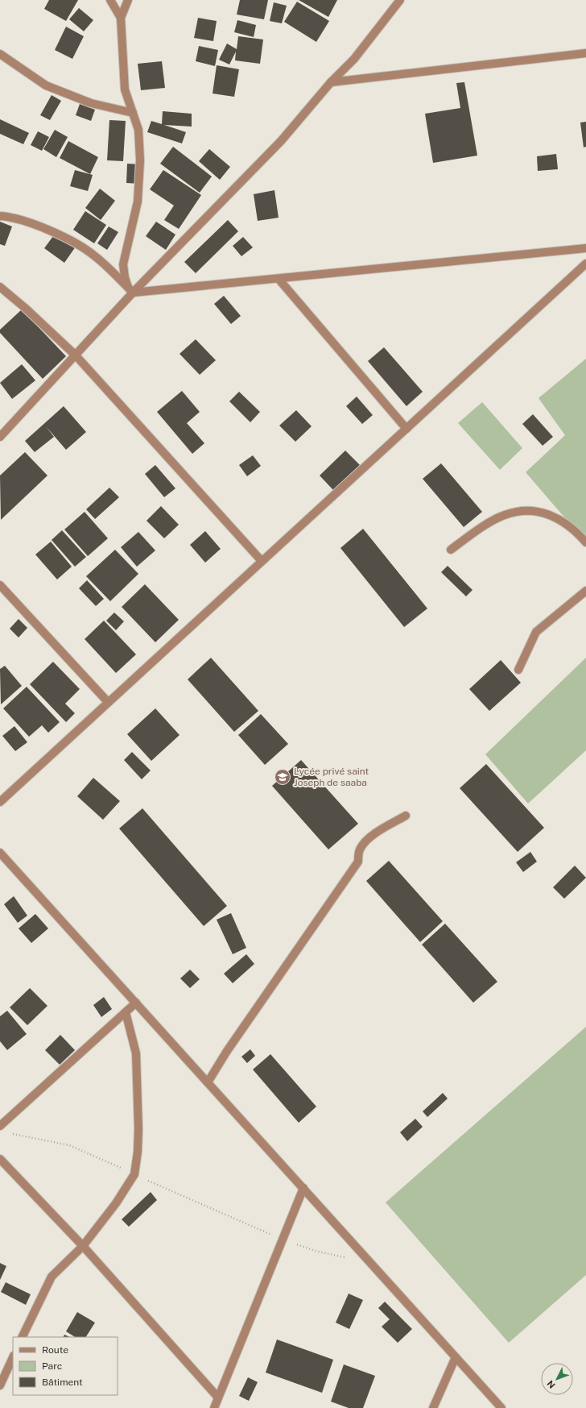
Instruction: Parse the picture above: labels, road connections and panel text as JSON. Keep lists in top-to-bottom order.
{
  "places": {
    "school or university": ["Lycée privé saint Joseph de saaba"]
  },
  "legend": ["Route", "Parc", "Bâtiment"],
  "north": "bottom left"
}
